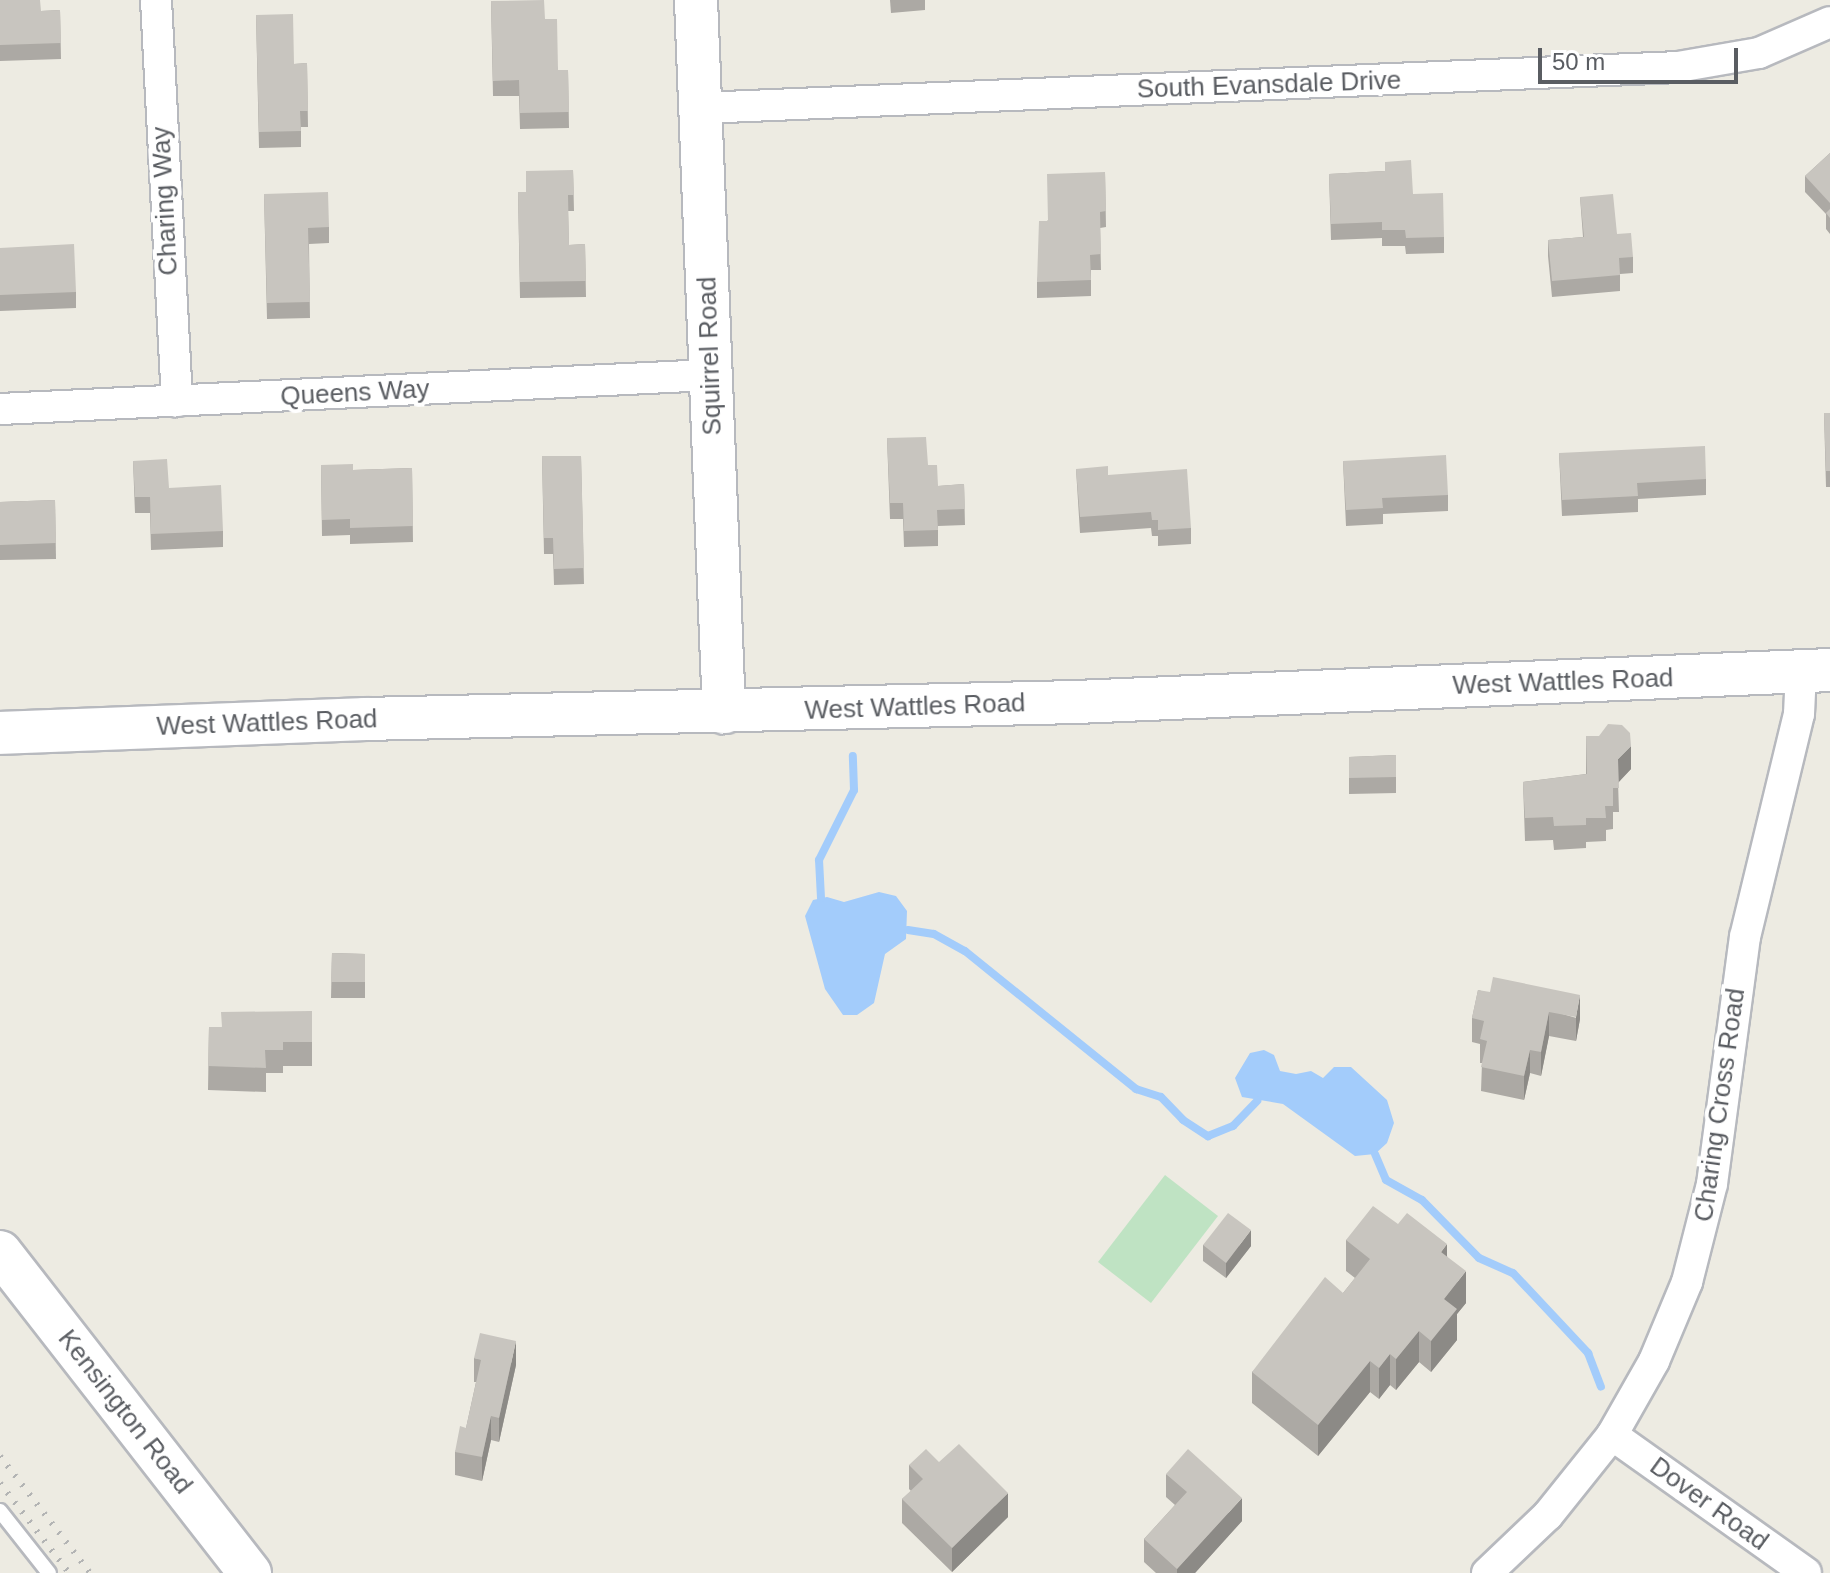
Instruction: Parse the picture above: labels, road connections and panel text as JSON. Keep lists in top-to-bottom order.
{
  "streets": {
    "street": [
      "South Evansdale Drive",
      "Charing Way",
      "Squirrel Road",
      "Queens Way",
      "West Wattles Road",
      "Charing Cross Road",
      "Kensington Road",
      "Dover Road"
    ]
  },
  "crossings": [
    ["South Evansdale Drive", "Squirrel Road"],
    ["Charing Way", "Queens Way"],
    ["Squirrel Road", "Queens Way"],
    ["Squirrel Road", "West Wattles Road"],
    ["West Wattles Road", "Charing Cross Road"],
    ["Charing Cross Road", "Dover Road"]
  ],
  "scale_bar": "50 m"
}
